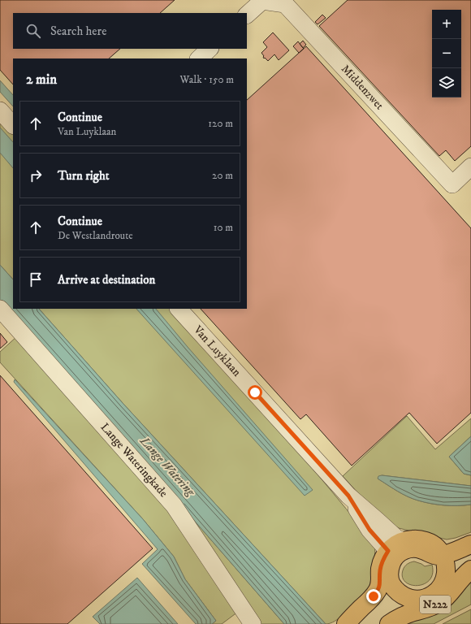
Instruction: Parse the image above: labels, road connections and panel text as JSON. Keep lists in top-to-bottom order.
{
  "streets": {
    "main road": ["N222"],
    "street": ["Middenzwet", "Van Luyklaan", "Lange Wateringkade"]
  },
  "crossings": [
    ["Van Luyklaan", "N222"]
  ],
  "water": ["Lange Watering"],
  "page": {
    "map_buttons": ["+", "−"],
    "search": "Search here",
    "heading": ["2 min", "Walk · 150 m"],
    "list": [
      ["Continue", "Van Luyklaan", "120 m"],
      ["Turn right", "20 m"],
      ["Continue", "De Westlandroute", "10 m"],
      "Arrive at destination"
    ]
  }
}
